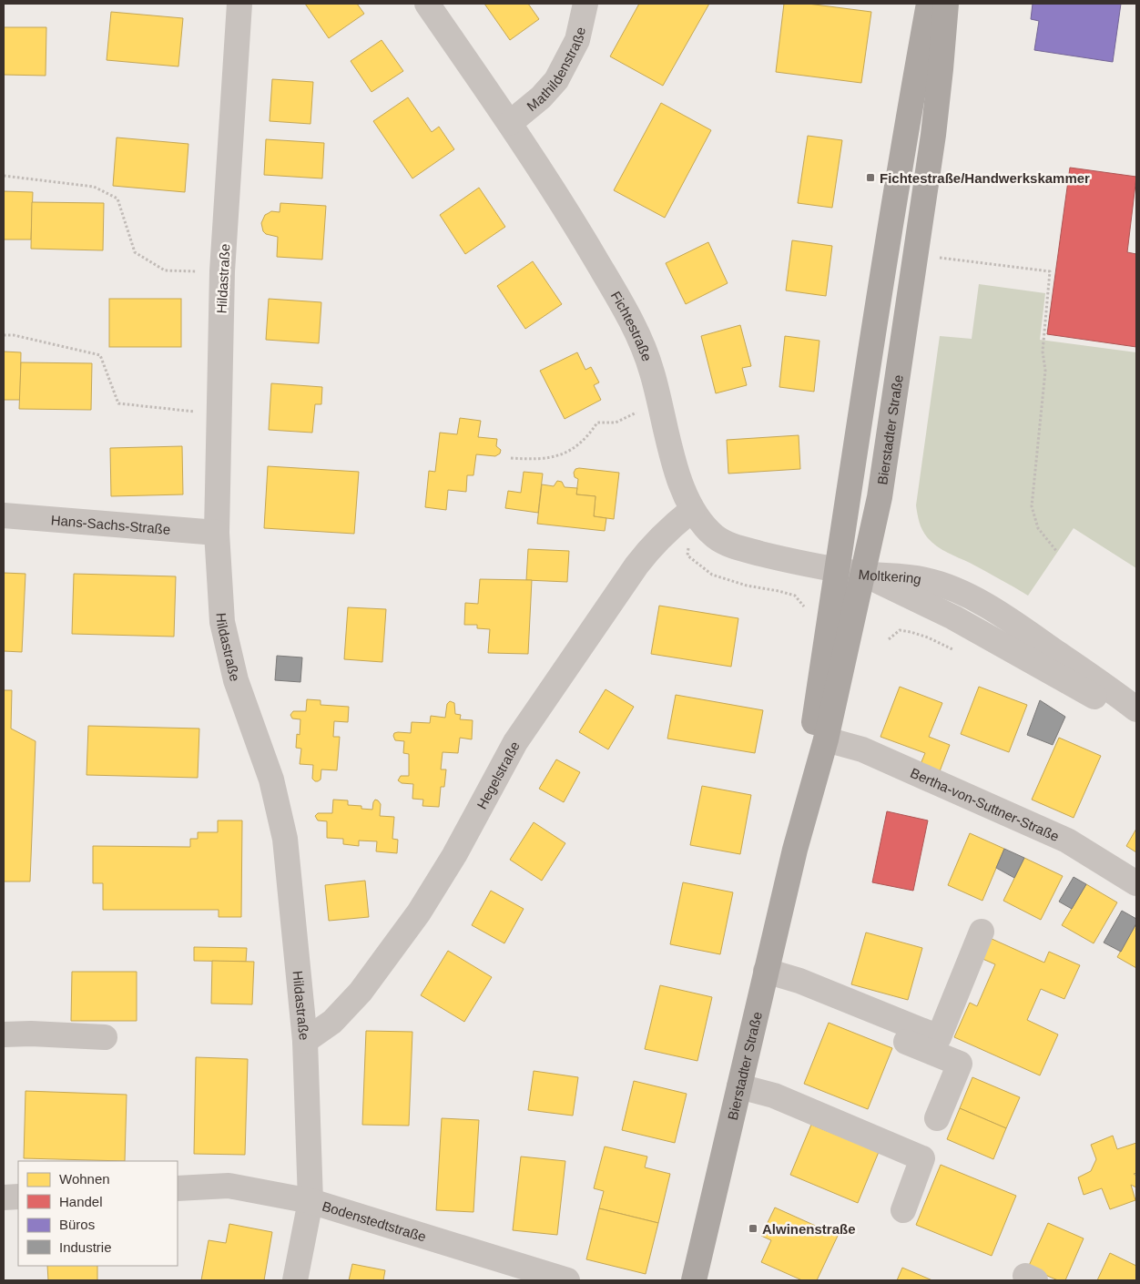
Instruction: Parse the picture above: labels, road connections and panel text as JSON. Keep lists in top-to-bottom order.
{
  "streets": {
    "main road": ["Bierstadter Straße"],
    "street": [
      "Mathildenstraße",
      "Hildastraße",
      "Fichtestraße",
      "Hans-Sachs-Straße",
      "Moltkering",
      "Hegelstraße",
      "Bertha-von-Suttner-Straße",
      "Bodenstedtstraße"
    ]
  },
  "crossings": [
    ["Mathildenstraße", "Fichtestraße"],
    ["Hildastraße", "Hans-Sachs-Straße"],
    ["Hildastraße", "Hegelstraße"],
    ["Hildastraße", "Bodenstedtstraße"],
    ["Fichtestraße", "Bierstadter Straße"],
    ["Fichtestraße", "Moltkering"],
    ["Fichtestraße", "Hegelstraße"],
    ["Bierstadter Straße", "Moltkering"],
    ["Bierstadter Straße", "Bertha-von-Suttner-Straße"]
  ],
  "places": {
    "transit": ["Fichtestraße/Handwerkskammer", "Alwinenstraße"]
  },
  "legend": [
    "Wohnen",
    "Handel",
    "Büros",
    "Industrie"
  ]
}
